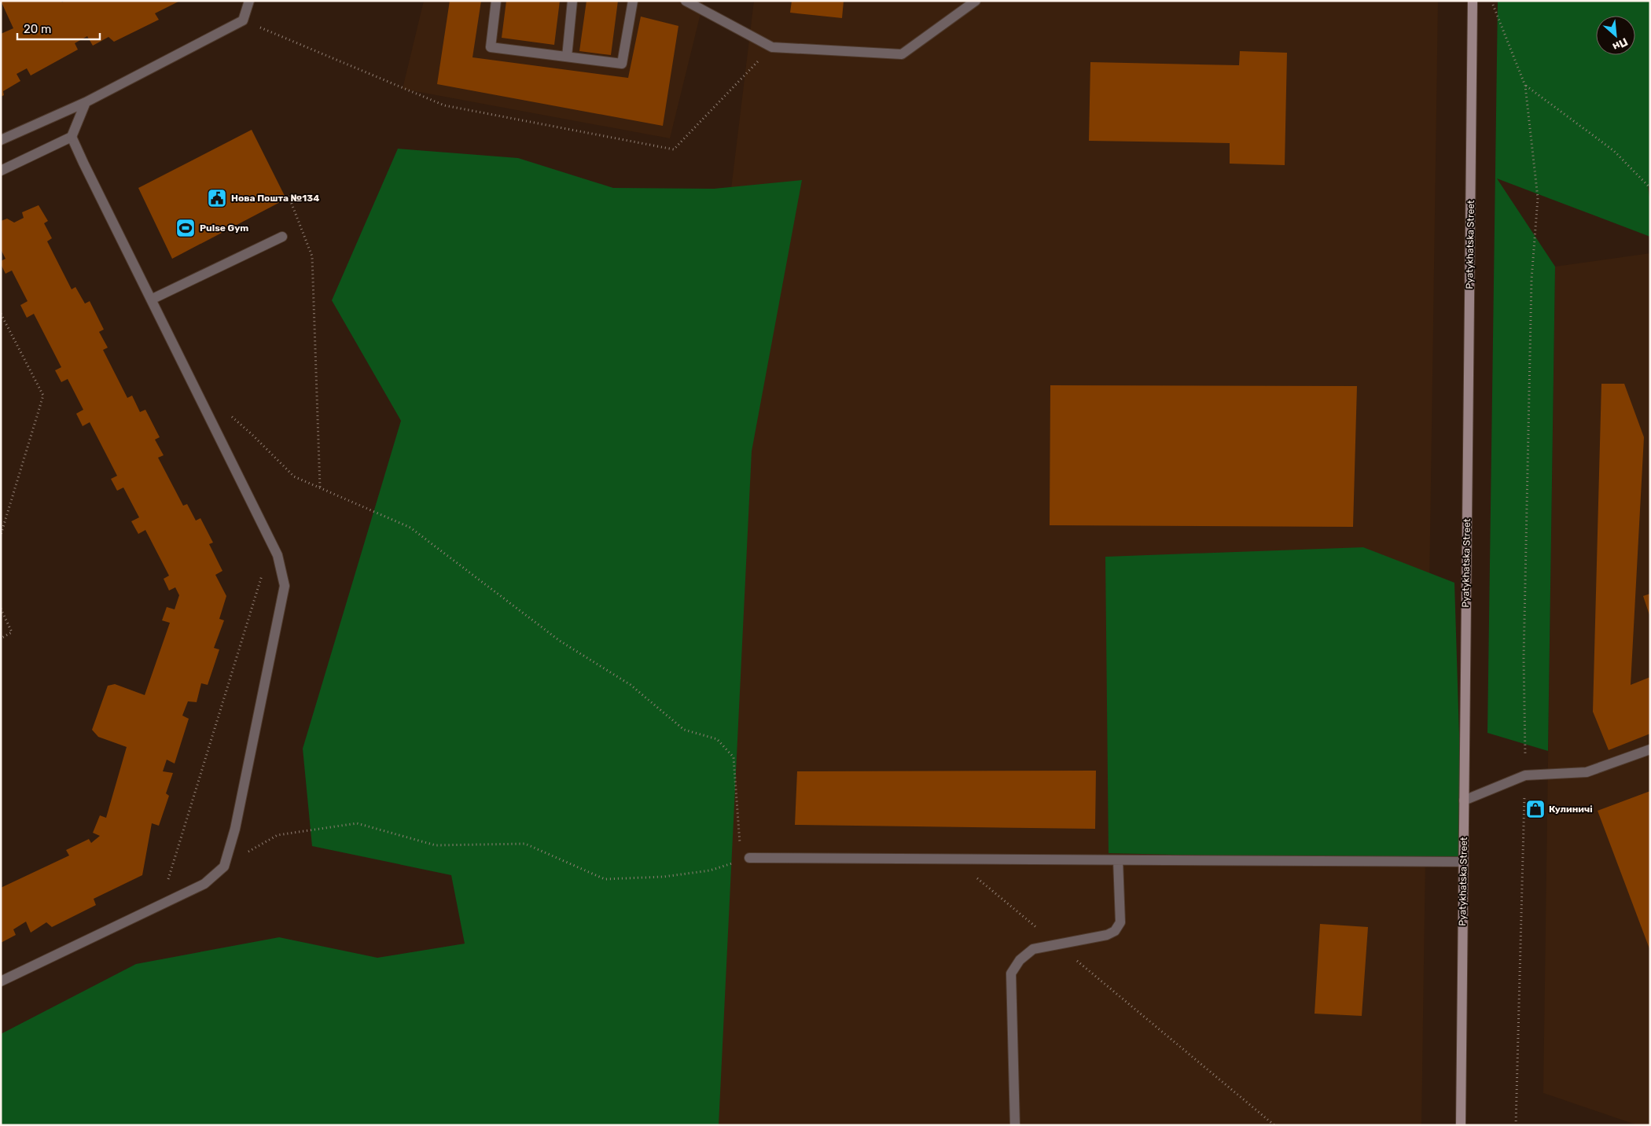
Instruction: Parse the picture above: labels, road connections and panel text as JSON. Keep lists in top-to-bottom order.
{
  "streets": {
    "street": ["Pyatykhatska Street"]
  },
  "places": {
    "public building": ["Нова Пошта №134"],
    "sports": ["Pulse Gym"],
    "shop": ["Кулиничі"]
  },
  "scale_bar": "20 m",
  "north": "bottom right"
}
